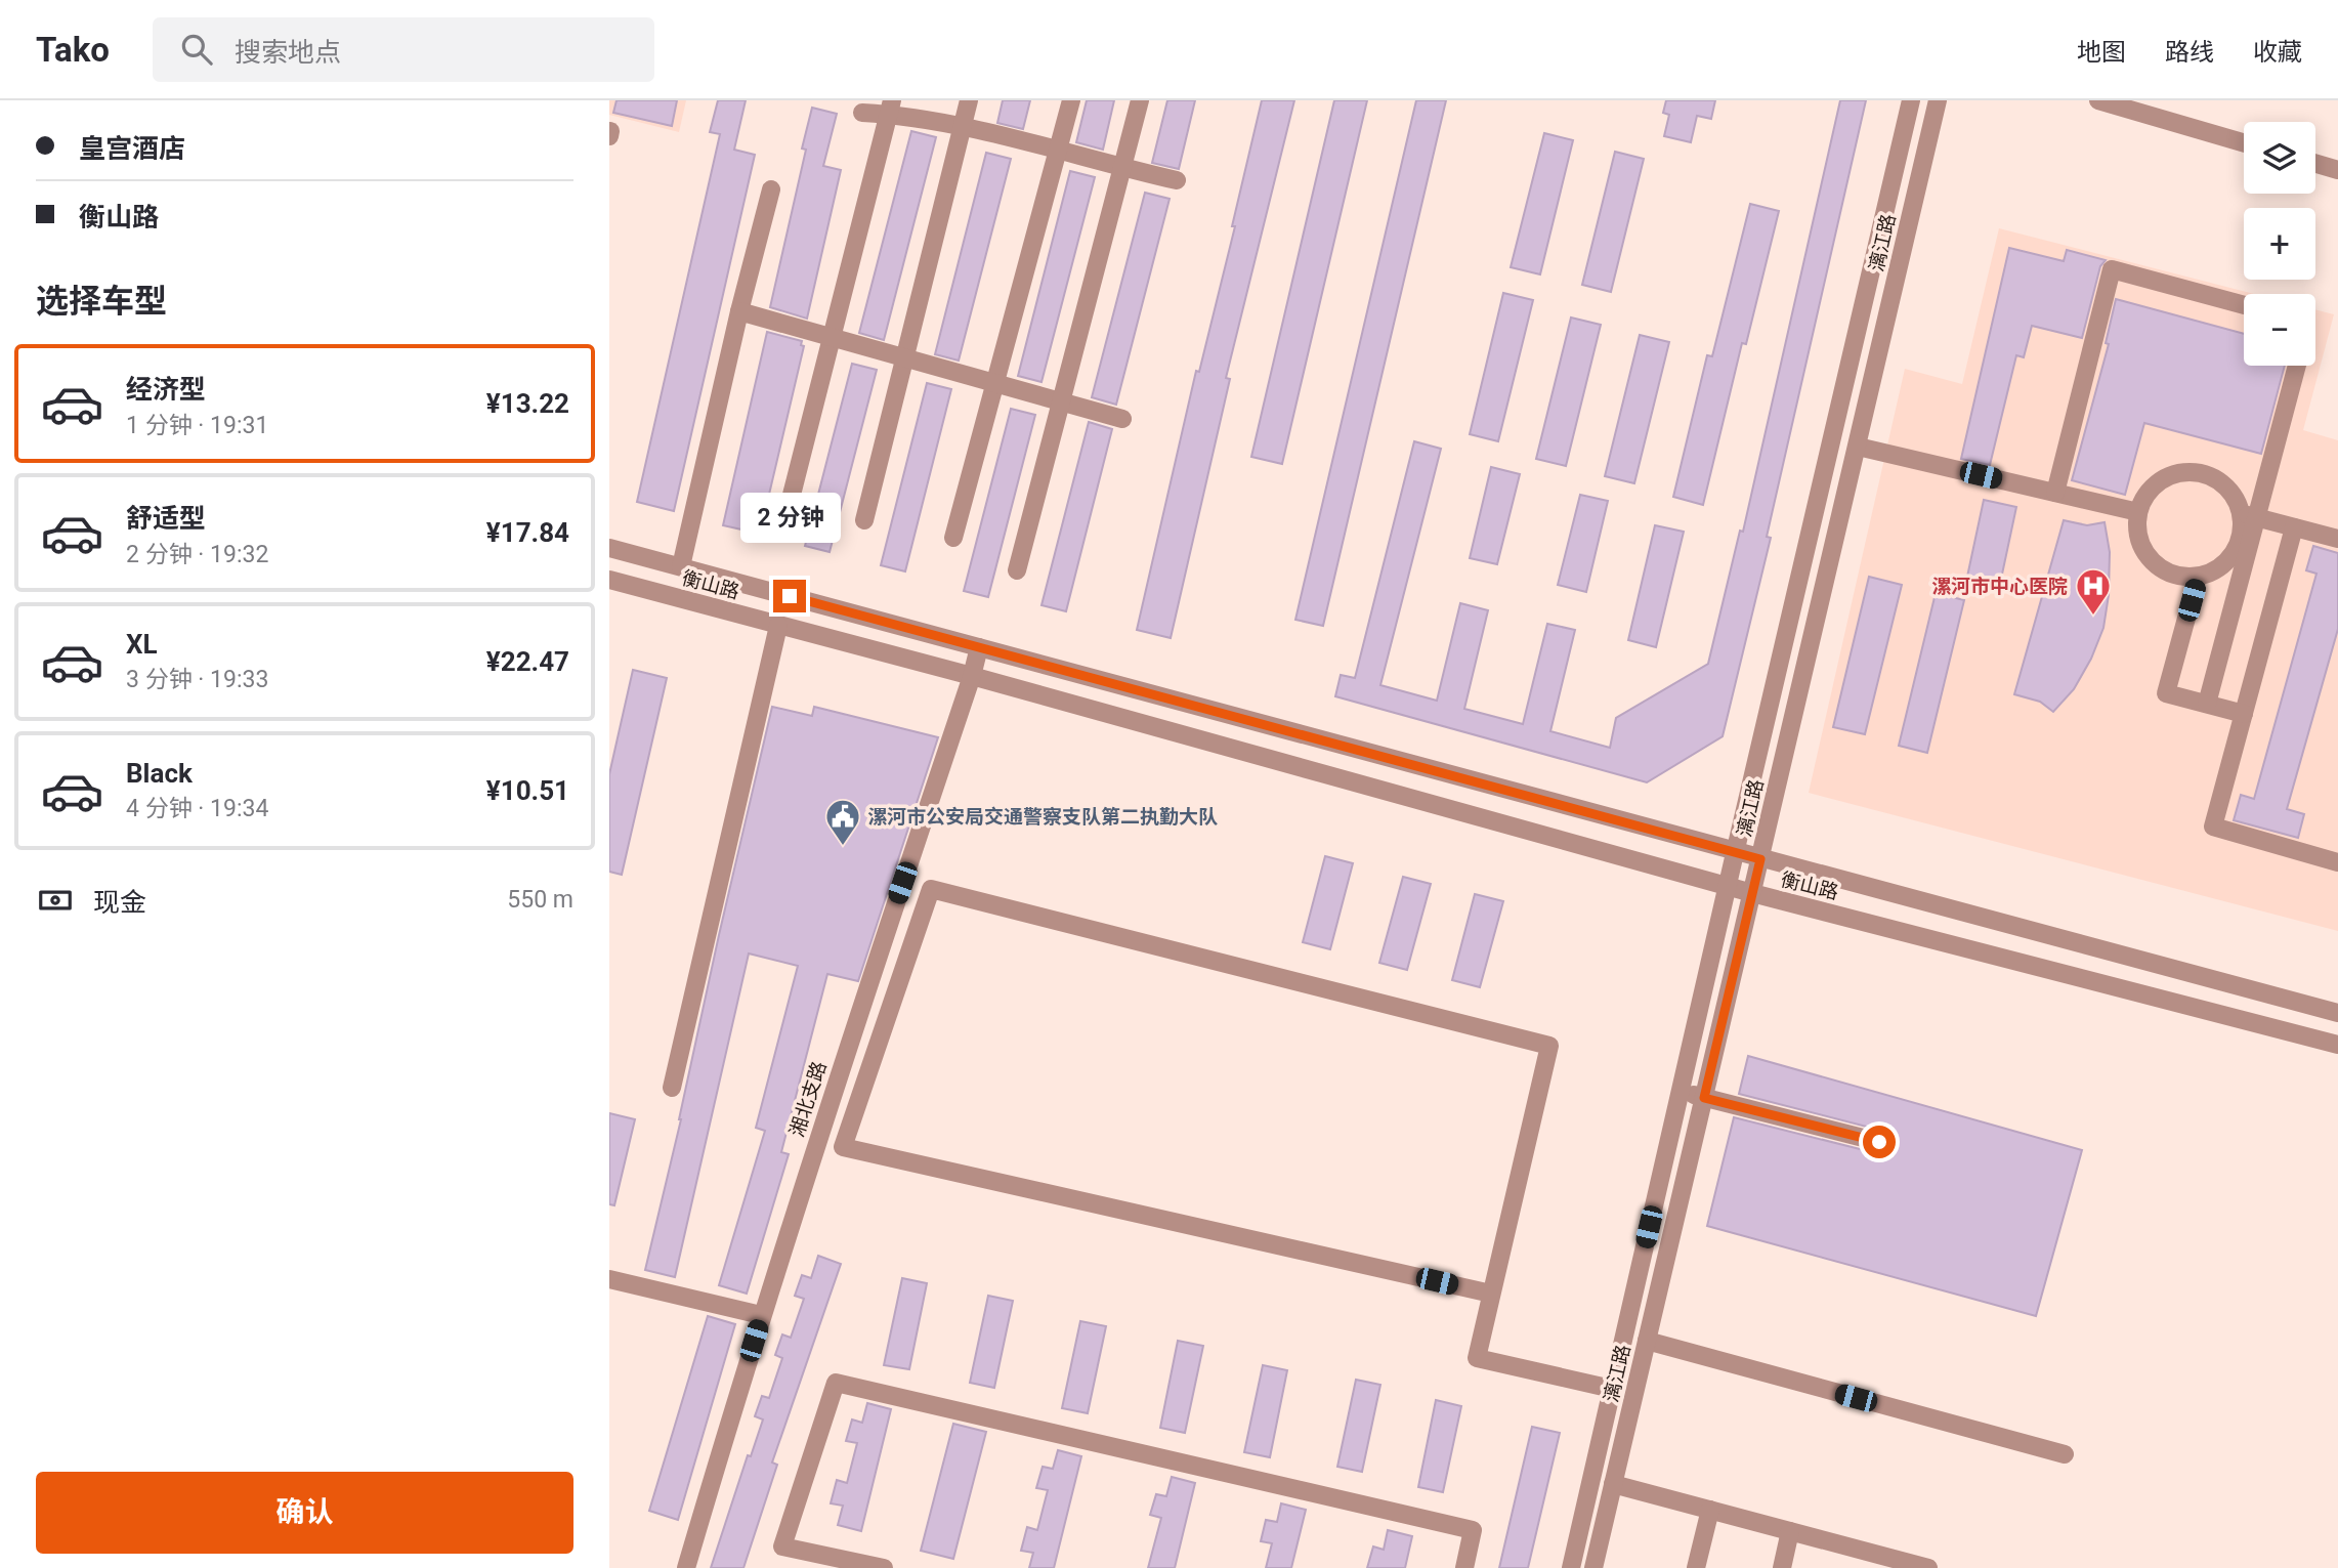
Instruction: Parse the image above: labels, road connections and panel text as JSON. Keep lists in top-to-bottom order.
{
  "streets": {
    "street": ["漓江路", "衡山路", "湘北支路"]
  },
  "crossings": [
    ["漓江路", "衡山路"],
    ["衡山路", "湘北支路"]
  ],
  "places": {
    "hospital": ["漯河市中心医院"],
    "public building": ["漯河市公安局交通警察支队第二执勤大队"]
  },
  "page": {
    "header": "Tako",
    "search": "搜索地点",
    "nav": ["地图", "路线", "收藏"],
    "banner": ["皇宫酒店", "衡山路"],
    "map_buttons": ["+", "−"],
    "heading": "选择车型",
    "list": [
      {
        "name": "经济型",
        "note": "1 分钟 · 19:31",
        "value": "¥13.22"
      },
      {
        "name": "舒适型",
        "note": "2 分钟 · 19:32",
        "value": "¥17.84"
      },
      {
        "name": "XL",
        "note": "3 分钟 · 19:33",
        "value": "¥22.47"
      },
      {
        "name": "Black",
        "note": "4 分钟 · 19:34",
        "value": "¥10.51"
      }
    ],
    "bubble": "2 分钟",
    "pay": ["现金", "550 m"],
    "buttons": "确认"
  }
}
